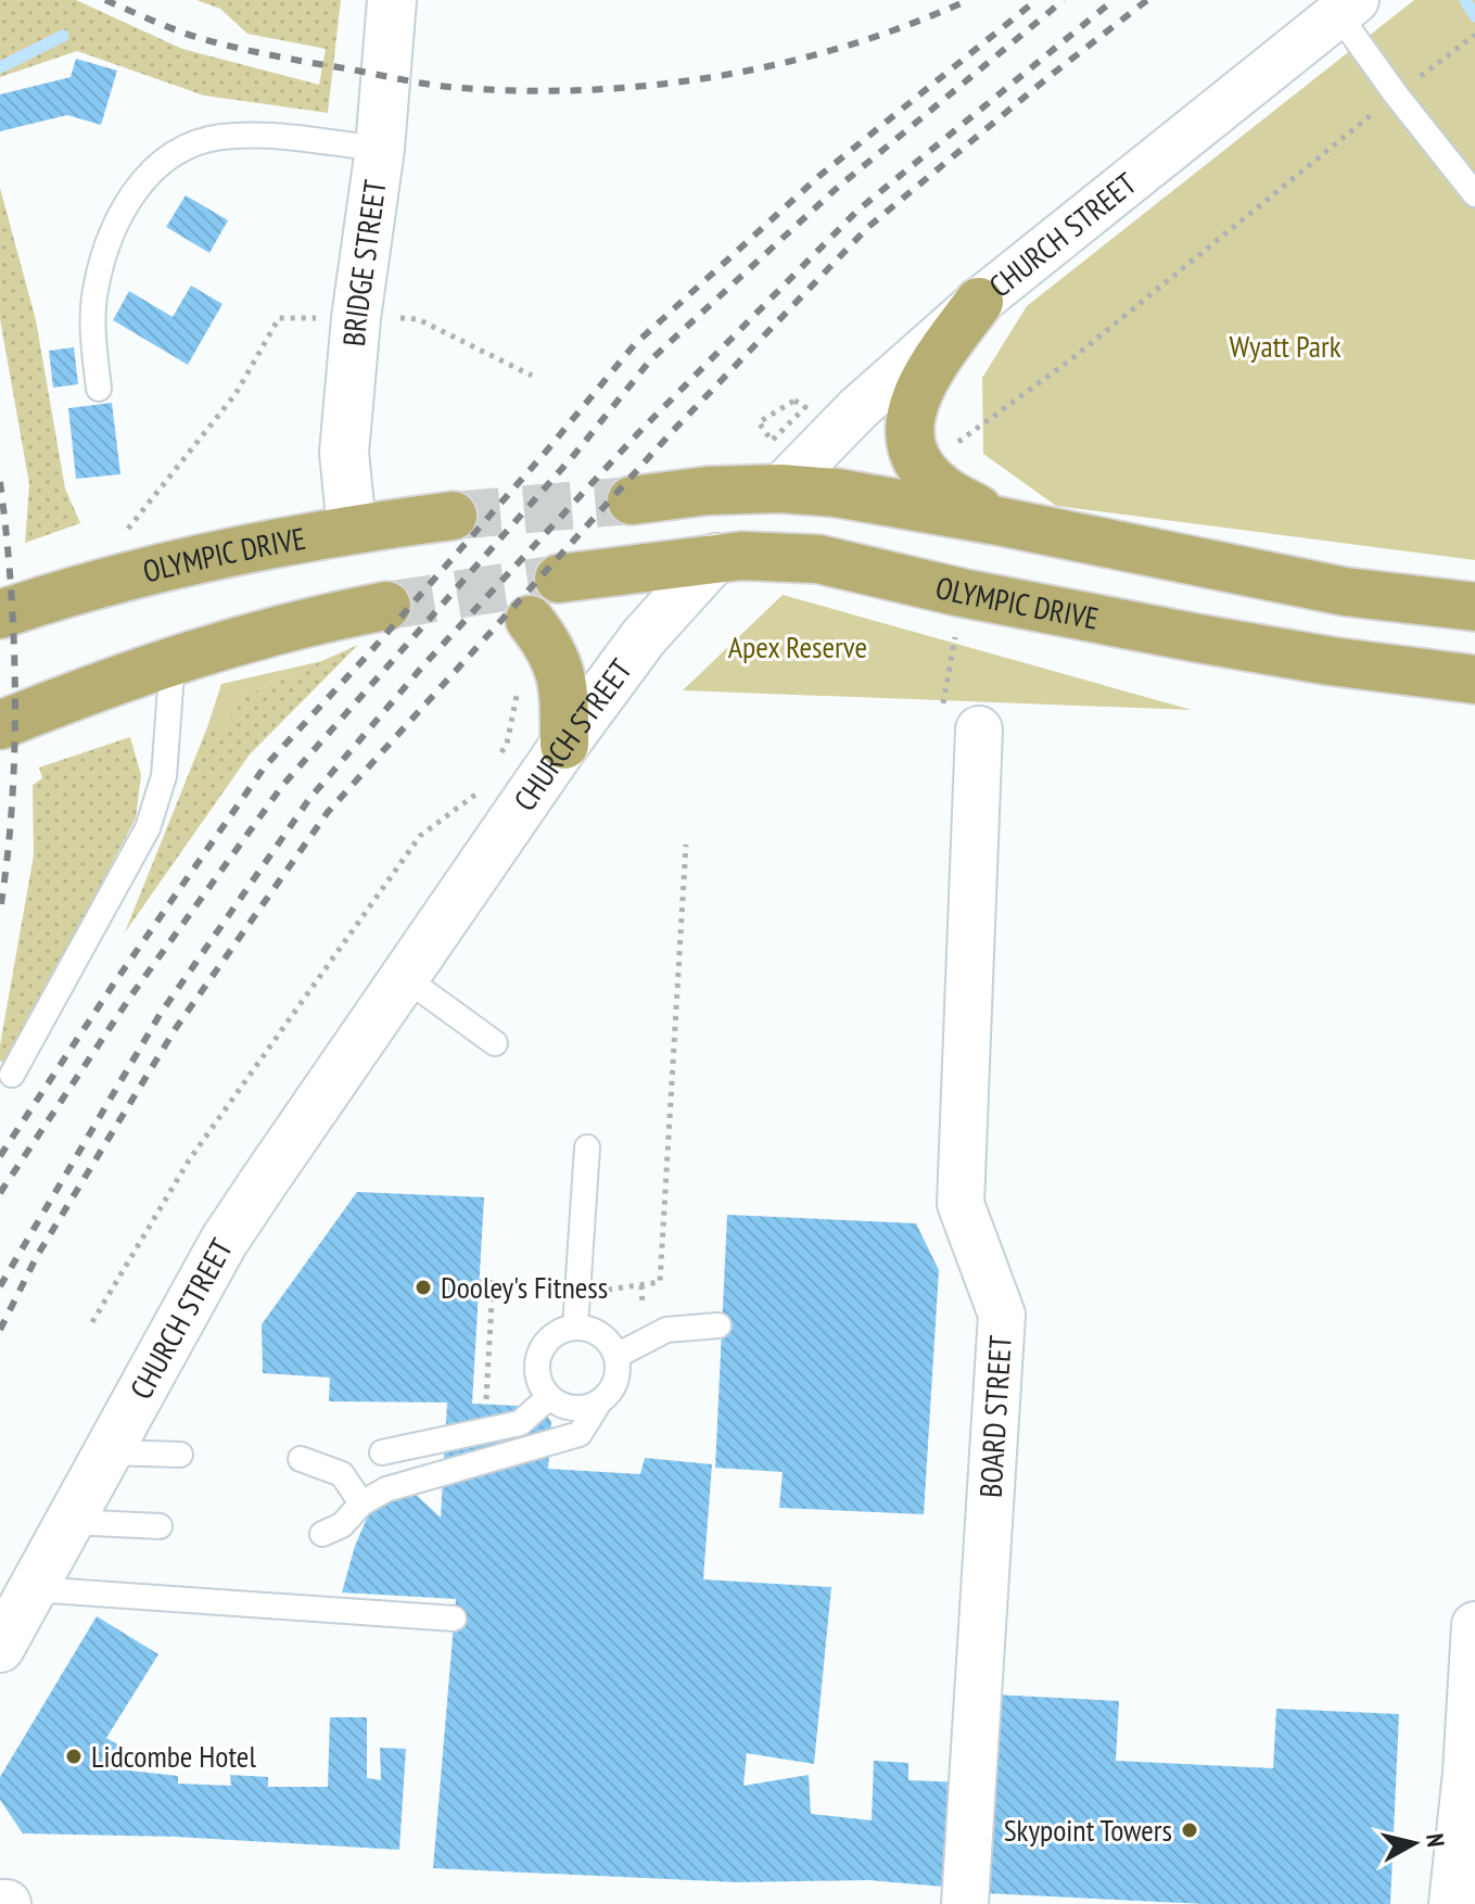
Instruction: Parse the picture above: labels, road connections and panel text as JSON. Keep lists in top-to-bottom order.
{
  "streets": {
    "highway": ["CHURCH STREET", "OLYMPIC DRIVE"],
    "main road": ["BRIDGE STREET"],
    "street": ["BOARD STREET"]
  },
  "crossings": [
    ["CHURCH STREET", "OLYMPIC DRIVE"],
    ["BRIDGE STREET", "OLYMPIC DRIVE"]
  ],
  "parks": ["Wyatt Park", "Apex Reserve"],
  "places": ["Dooley's Fitness", "Lidcombe Hotel", "Skypoint Towers"],
  "north": "right"
}
